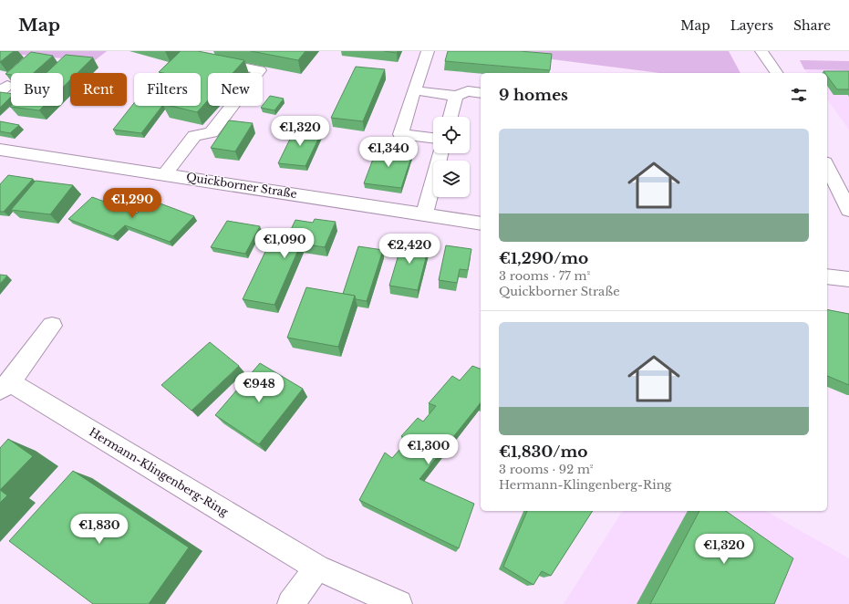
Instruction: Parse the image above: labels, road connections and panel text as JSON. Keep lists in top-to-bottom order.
{
  "streets": {
    "street": ["Quickborner Straße", "Hermann-Klingenberg-Ring"]
  },
  "page": {
    "header": "Map",
    "nav": ["Map", "Layers", "Share"],
    "chip": [
      "Buy",
      "Rent",
      "Filters",
      "New"
    ],
    "heading": "9 homes",
    "price": [
      "€1,320",
      "€1,340",
      "€1,290",
      "€1,090",
      "€2,420",
      "€948",
      "€1,300",
      "€1,830",
      "€1,320"
    ],
    "list": [
      {
        "name": "€1,290/mo",
        "note": "3 rooms · 77 m² · Quickborner Straße"
      },
      {
        "name": "€1,830/mo",
        "note": "3 rooms · 92 m² · Hermann-Klingenberg-Ring"
      }
    ]
  }
}
